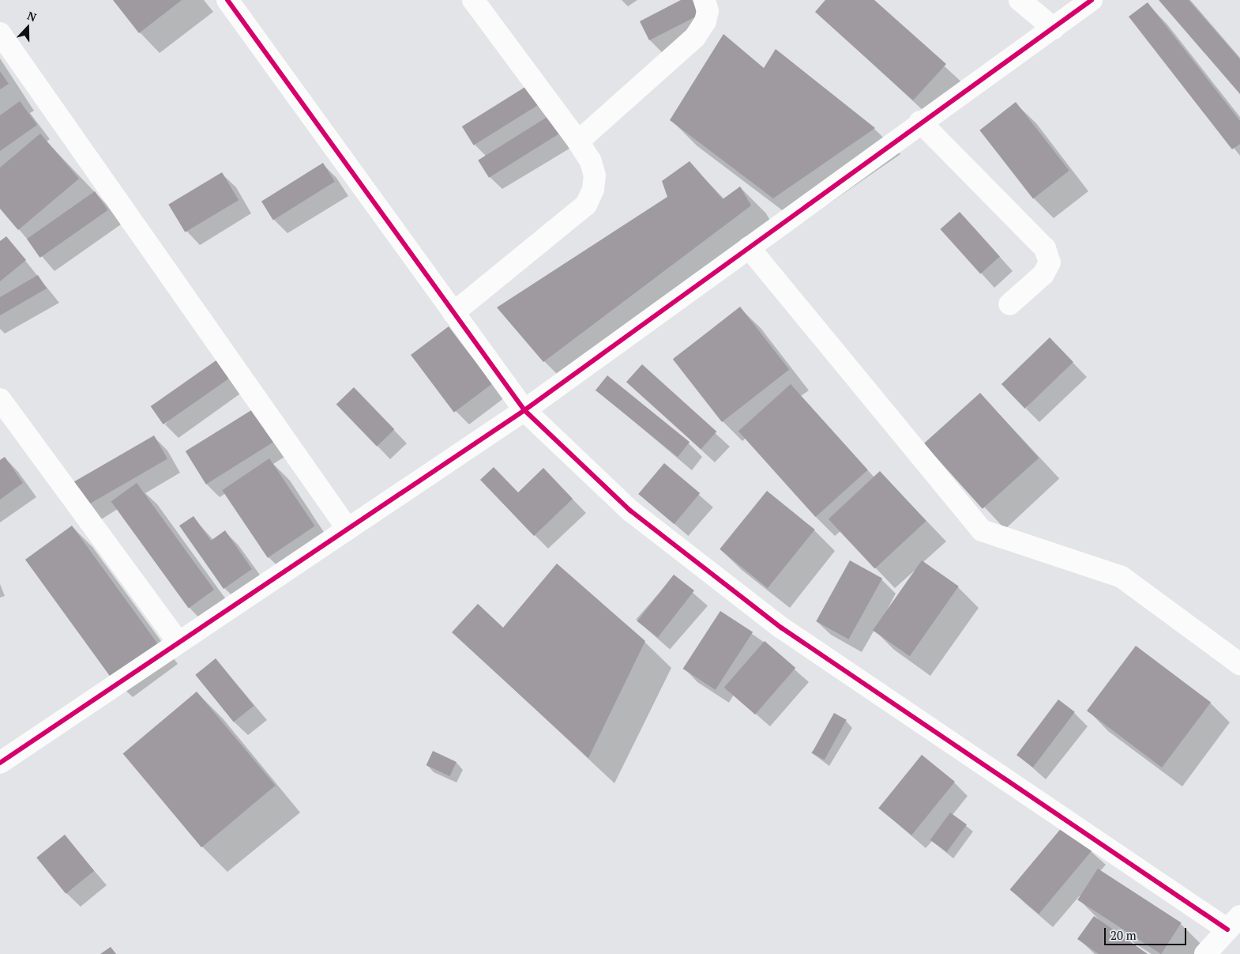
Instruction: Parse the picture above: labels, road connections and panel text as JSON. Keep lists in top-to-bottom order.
{
  "scale_bar": "20 m",
  "north": "top"
}
